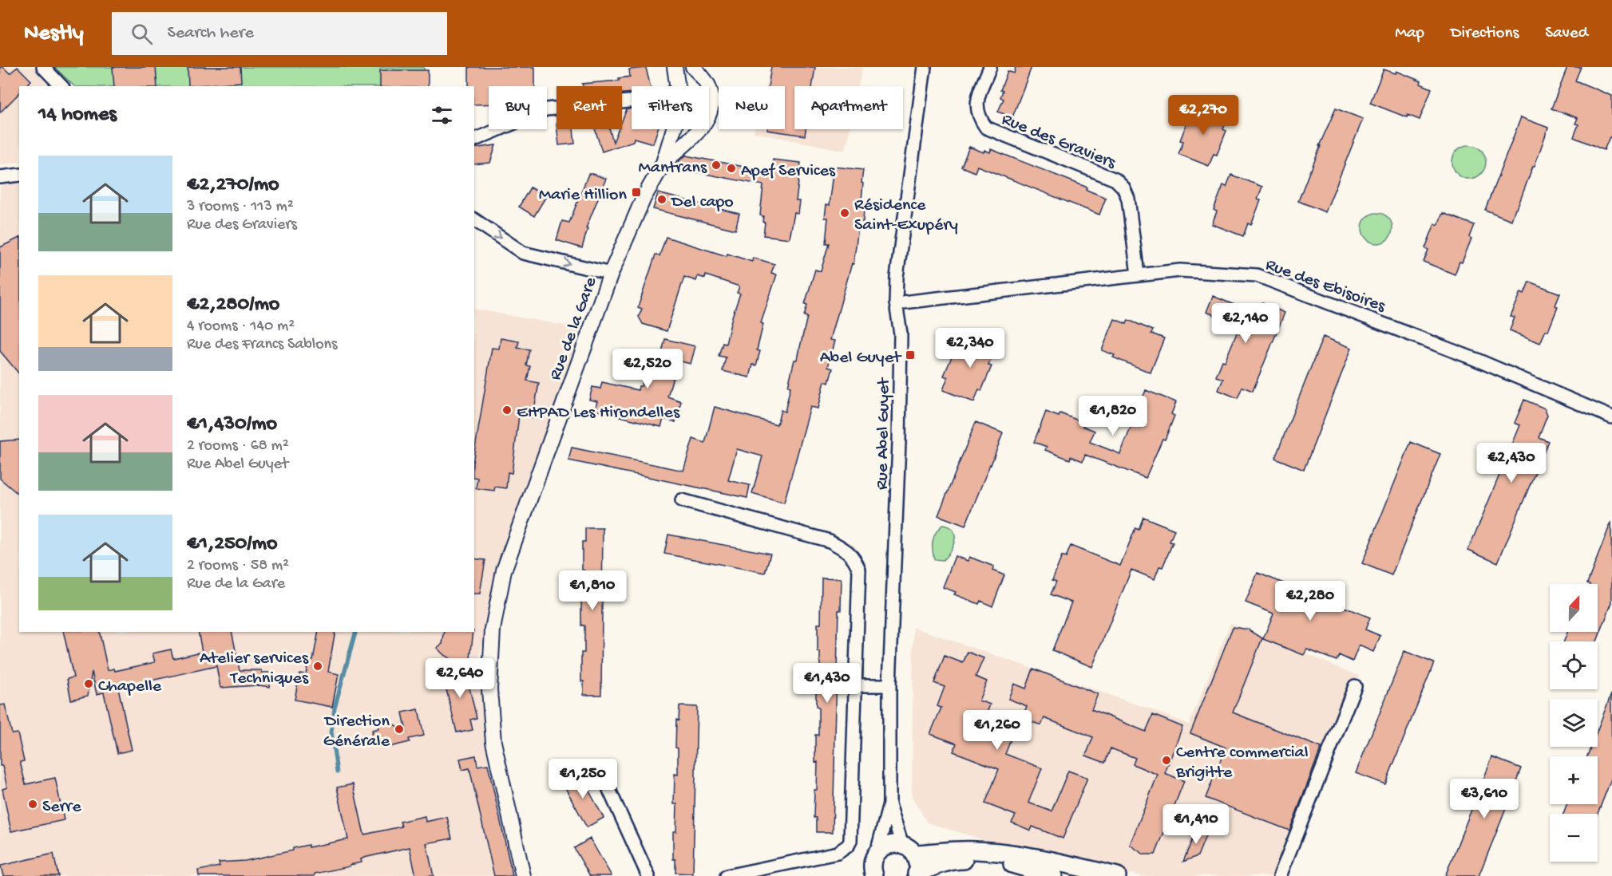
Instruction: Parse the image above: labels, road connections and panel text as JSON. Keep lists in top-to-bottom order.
{
  "streets": {
    "street": [
      "Rue des Graviers",
      "Rue des Ebisoires",
      "Rue de la Gare",
      "Rue Abel Guyet"
    ]
  },
  "crossings": [
    ["Rue des Graviers", "Rue des Ebisoires"],
    ["Rue des Ebisoires", "Rue Abel Guyet"]
  ],
  "places": {
    "other": [
      "Mantrans",
      "Apef Services",
      "Del capo",
      "Résidence Saint-Exupéry",
      "EHPAD Les Hirondelles",
      "Atelier services Techniques",
      "Chapelle",
      "Direction Générale",
      "Centre commercial Brigitte",
      "Serre"
    ],
    "transit": ["Marie Hillion", "Abel Guyet"]
  },
  "north": "top",
  "page": {
    "header": "Nestly",
    "search": "Search here",
    "nav": ["Map", "Directions", "Saved"],
    "chip": [
      "Buy",
      "Rent",
      "Filters",
      "New",
      "Apartment"
    ],
    "heading": "14 homes",
    "price": [
      "€2,270",
      "€2,140",
      "€2,340",
      "€2,520",
      "€1,820",
      "€2,430",
      "€1,810",
      "€2,280",
      "€2,640",
      "€1,430",
      "€1,260",
      "€1,250",
      "€3,610",
      "€1,410"
    ],
    "list": [
      {
        "name": "€2,270/mo",
        "note": "3 rooms · 113 m² · Rue des Graviers"
      },
      {
        "name": "€2,280/mo",
        "note": "4 rooms · 140 m² · Rue des Francs Sablons"
      },
      {
        "name": "€1,430/mo",
        "note": "2 rooms · 68 m² · Rue Abel Guyet"
      },
      {
        "name": "€1,250/mo",
        "note": "2 rooms · 58 m² · Rue de la Gare"
      }
    ],
    "map_buttons": ["+", "−"]
  }
}
